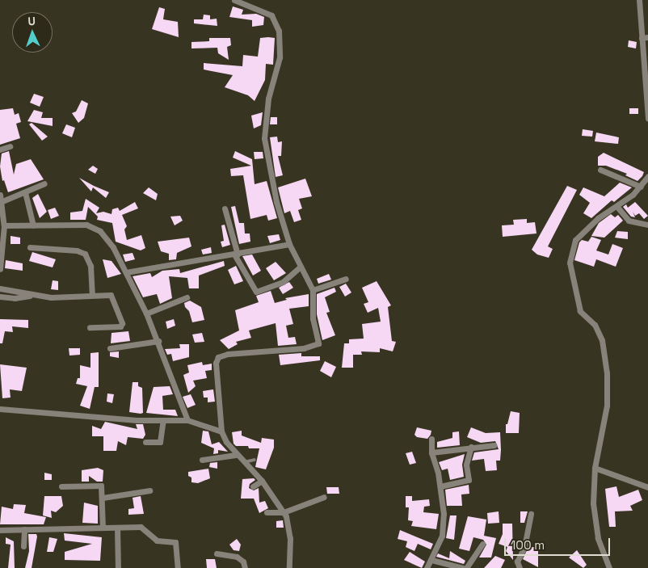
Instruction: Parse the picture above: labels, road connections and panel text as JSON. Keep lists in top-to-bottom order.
{
  "scale_bar": "100 m",
  "north": "top"
}
